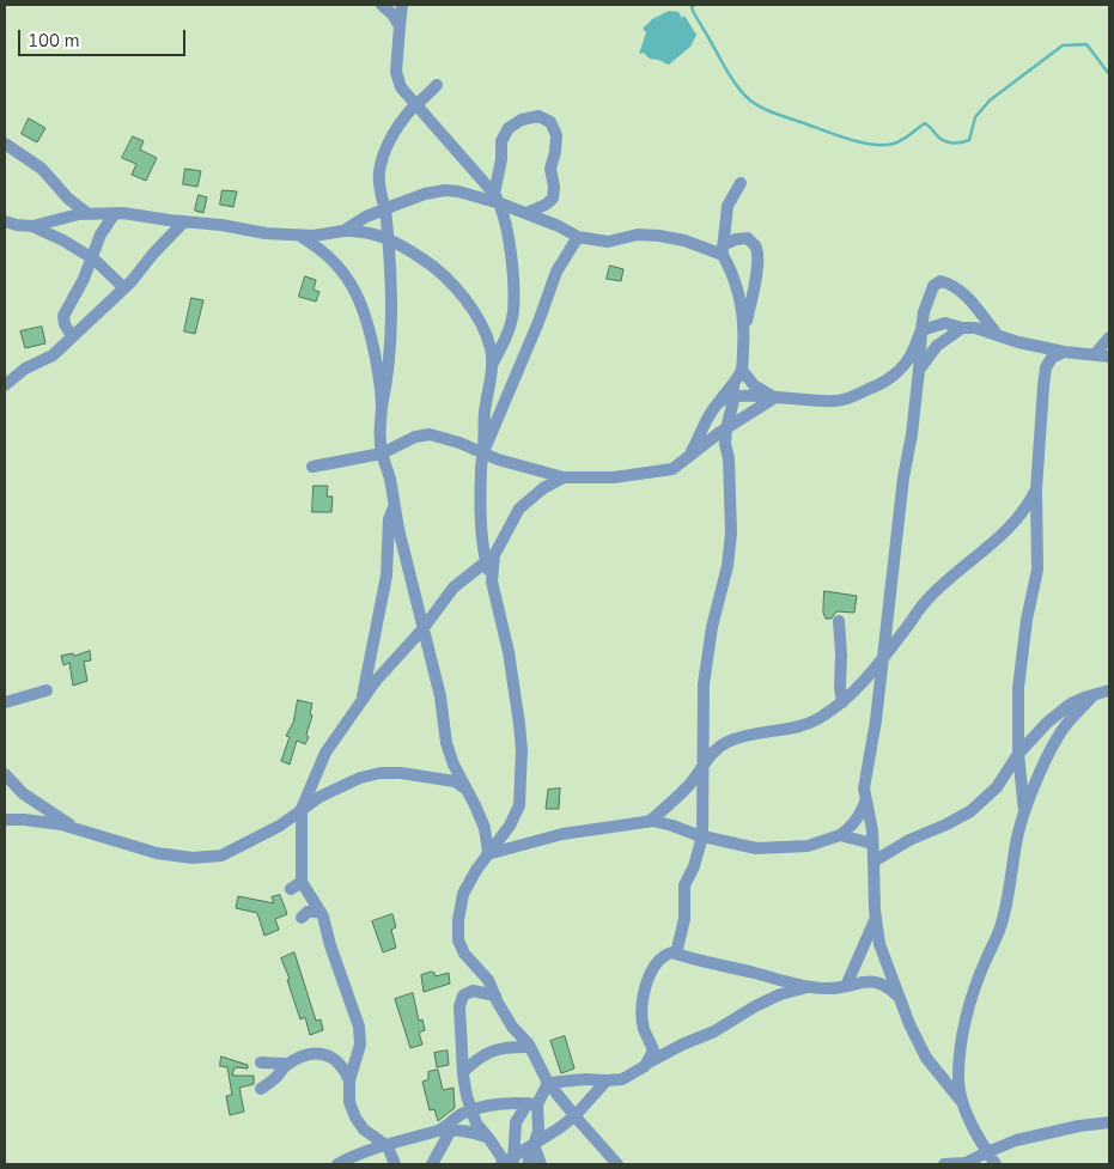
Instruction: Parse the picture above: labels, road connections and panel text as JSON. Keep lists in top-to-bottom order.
{
  "scale_bar": "100 m"
}
